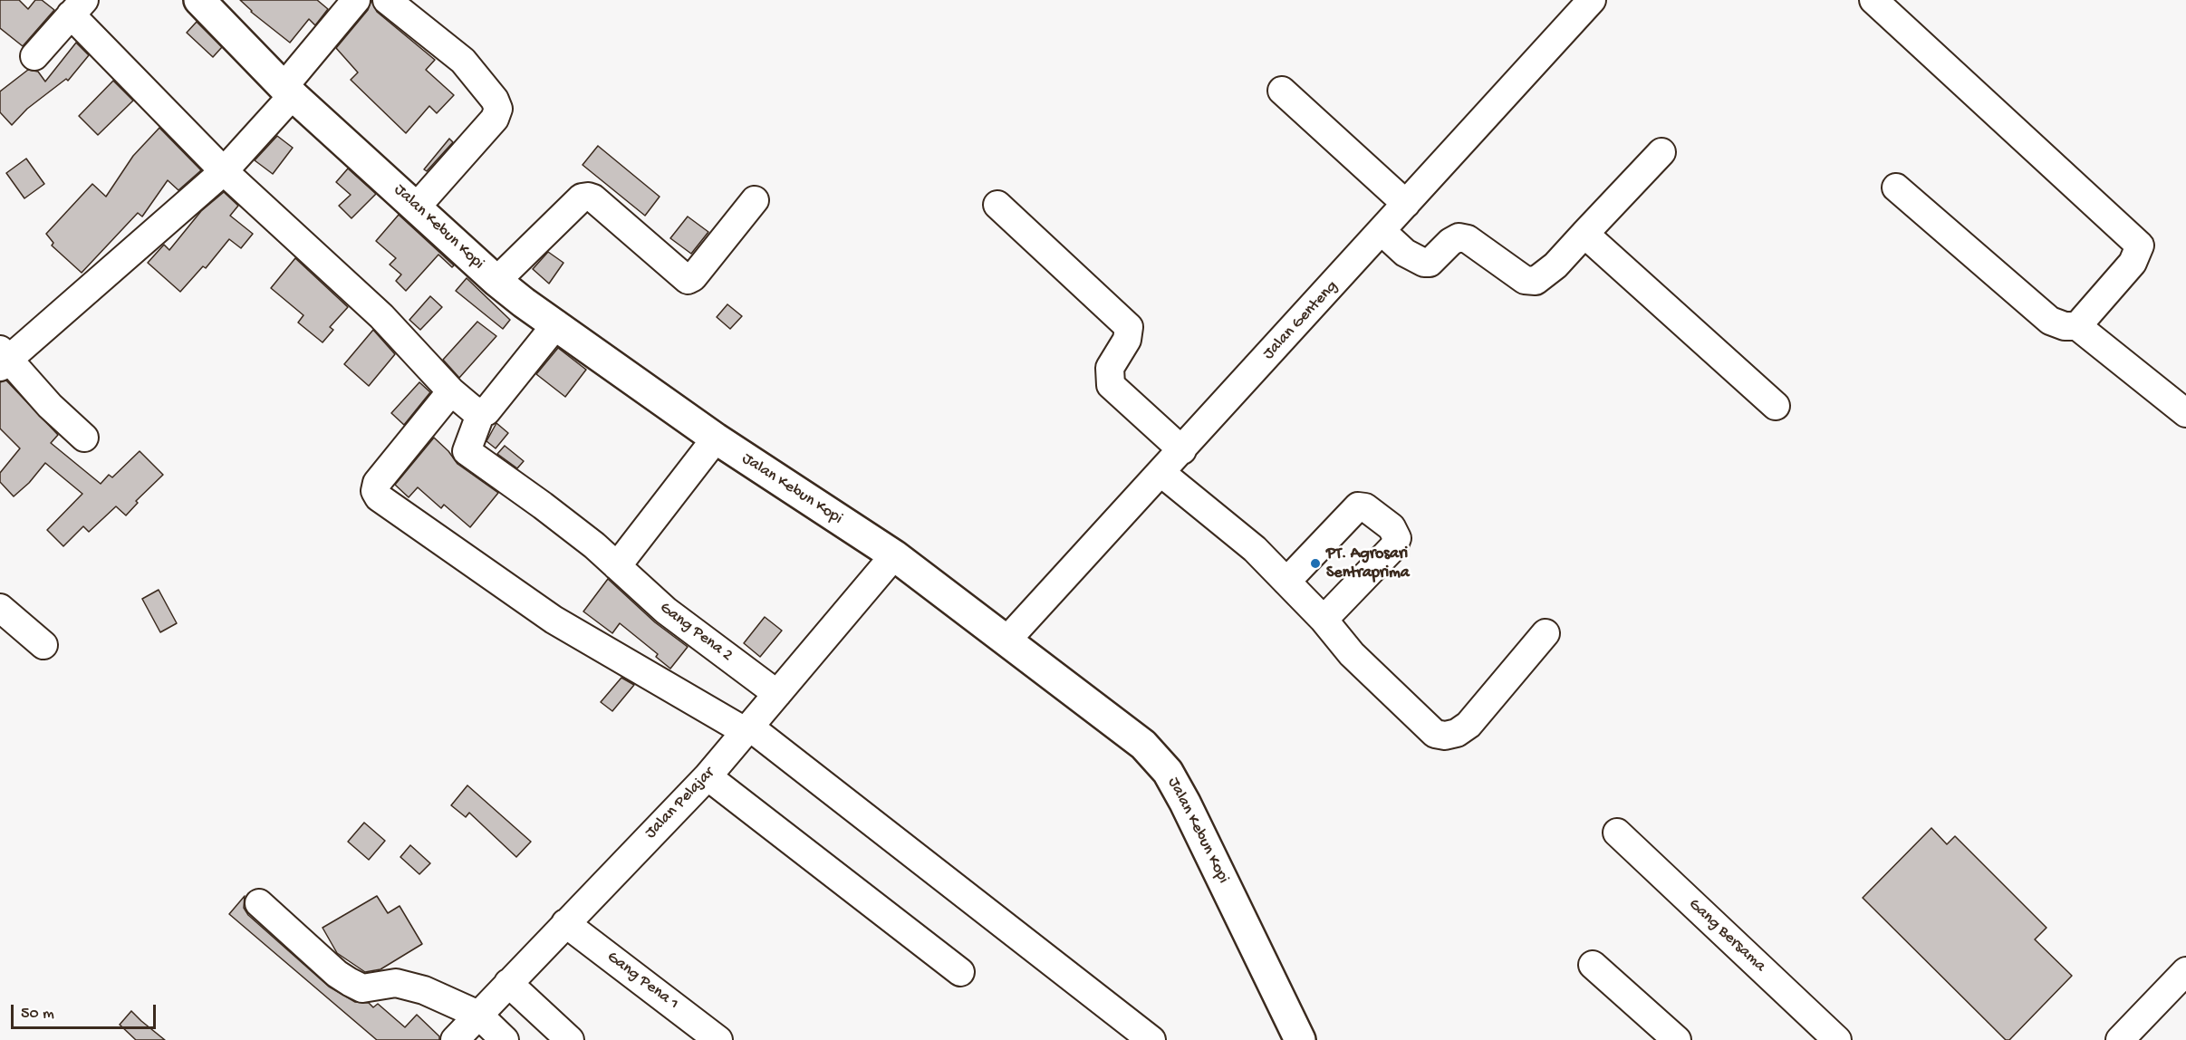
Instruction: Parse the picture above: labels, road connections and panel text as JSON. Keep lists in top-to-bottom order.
{
  "streets": {
    "main road": ["Jalan Kebun Kopi"],
    "street": [
      "Jalan Genteng",
      "Gang Pena 2",
      "Jalan Pelajar",
      "Gang Bersama",
      "Gang Pena 1"
    ]
  },
  "crossings": [
    ["Jalan Kebun Kopi", "Jalan Genteng"],
    ["Jalan Kebun Kopi", "Jalan Pelajar"],
    ["Gang Pena 2", "Jalan Pelajar"],
    ["Jalan Pelajar", "Gang Pena 1"]
  ],
  "places": ["PT. Agrosari Sentraprima"],
  "scale_bar": "50 m"
}
